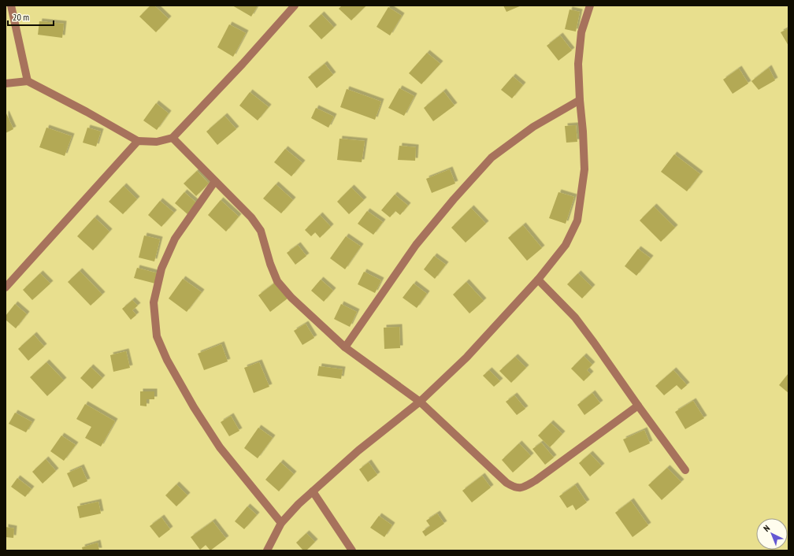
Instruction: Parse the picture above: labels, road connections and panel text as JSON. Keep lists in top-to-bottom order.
{
  "scale_bar": "20 m",
  "north": "top left"
}
